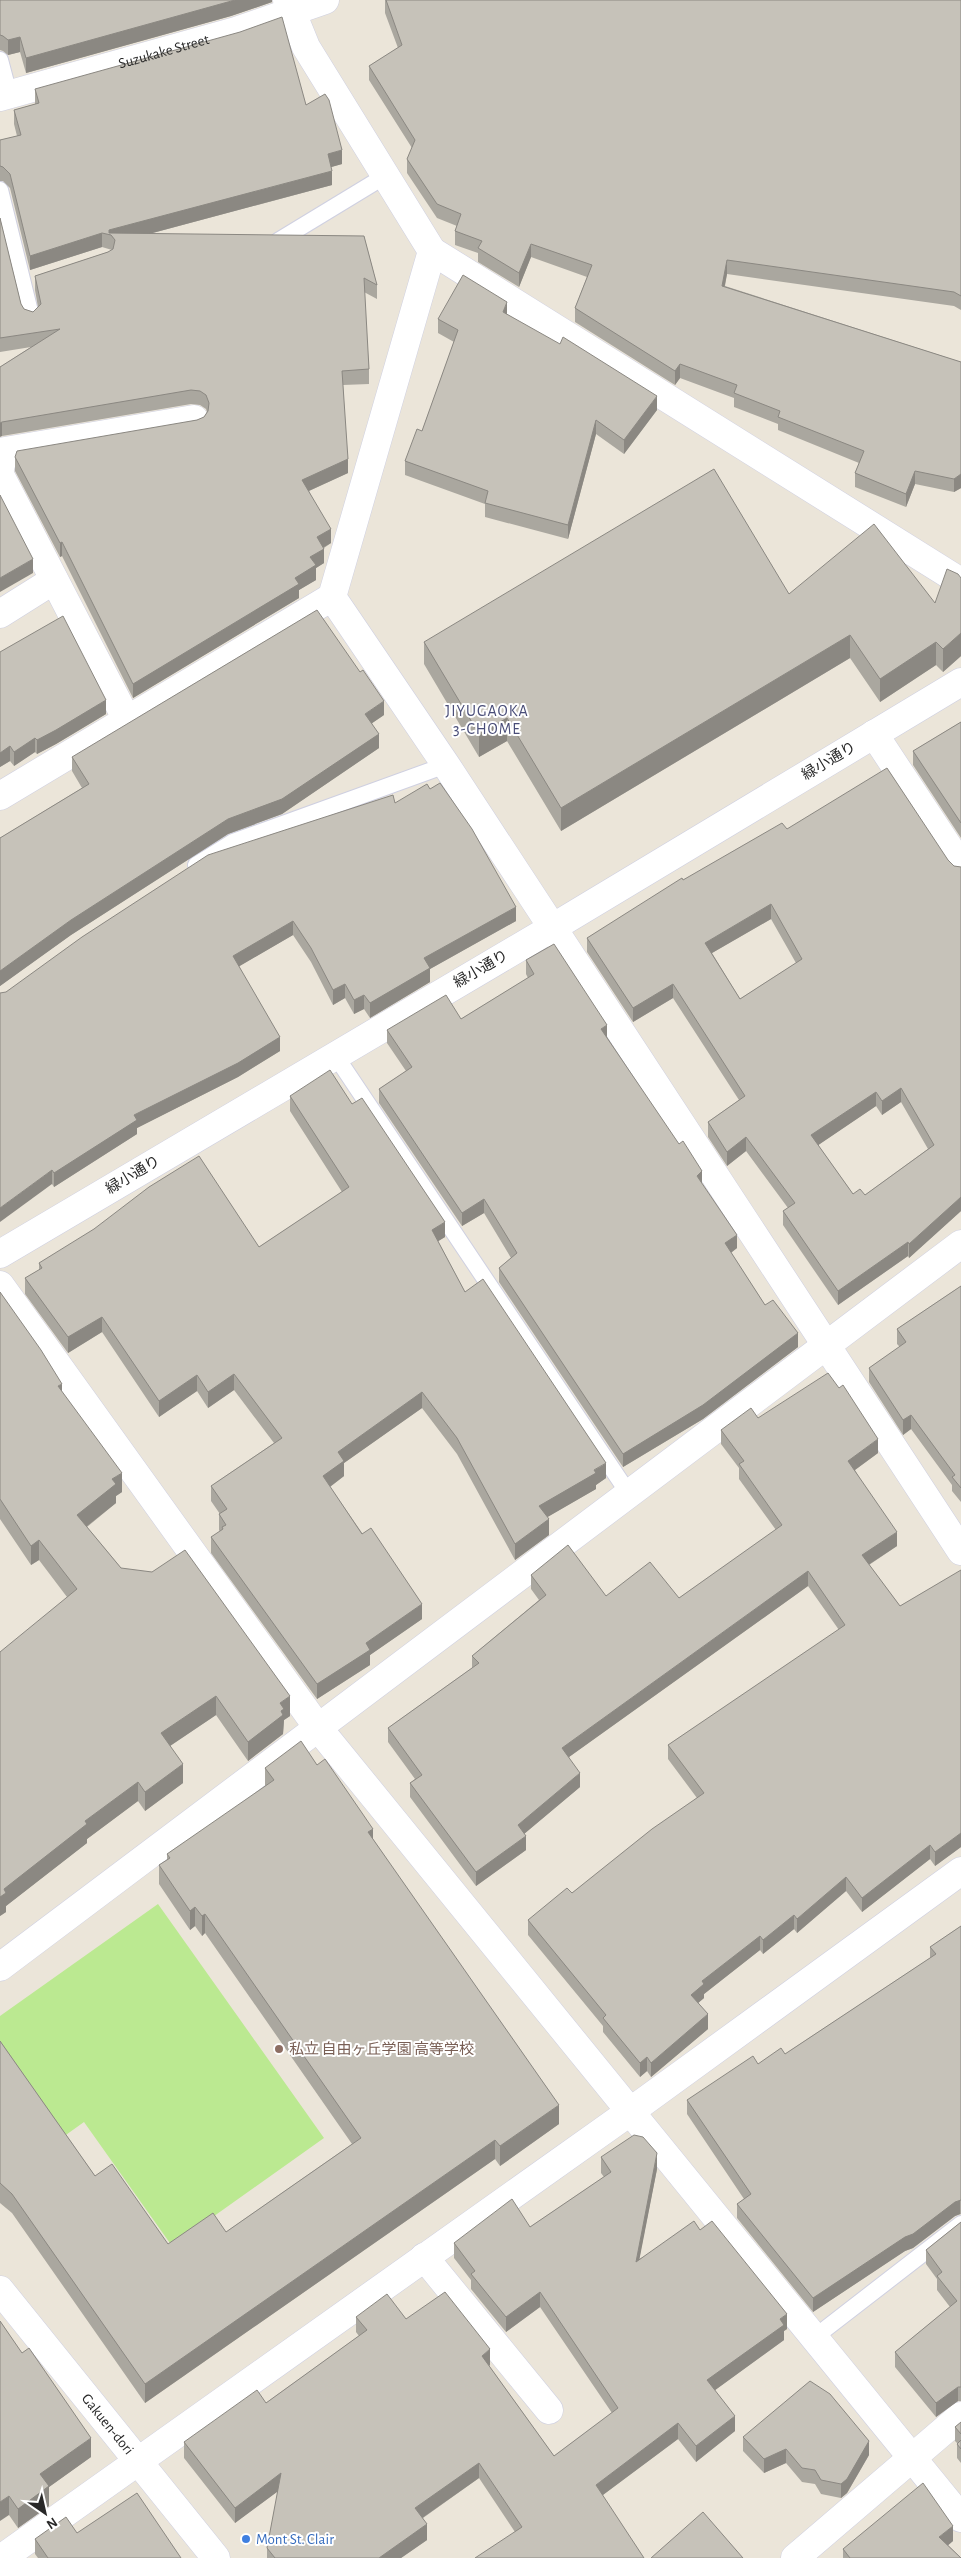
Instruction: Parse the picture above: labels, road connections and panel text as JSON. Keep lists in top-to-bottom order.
{
  "streets": {
    "street": ["Suzukake Street", "緑小通り", "Gakuen-dori"]
  },
  "districts": ["JIYUGAOKA 3-CHOME"],
  "places": ["私立 自由ヶ丘学園 高等学校", "Mont St. Clair"],
  "north": "bottom right"
}
